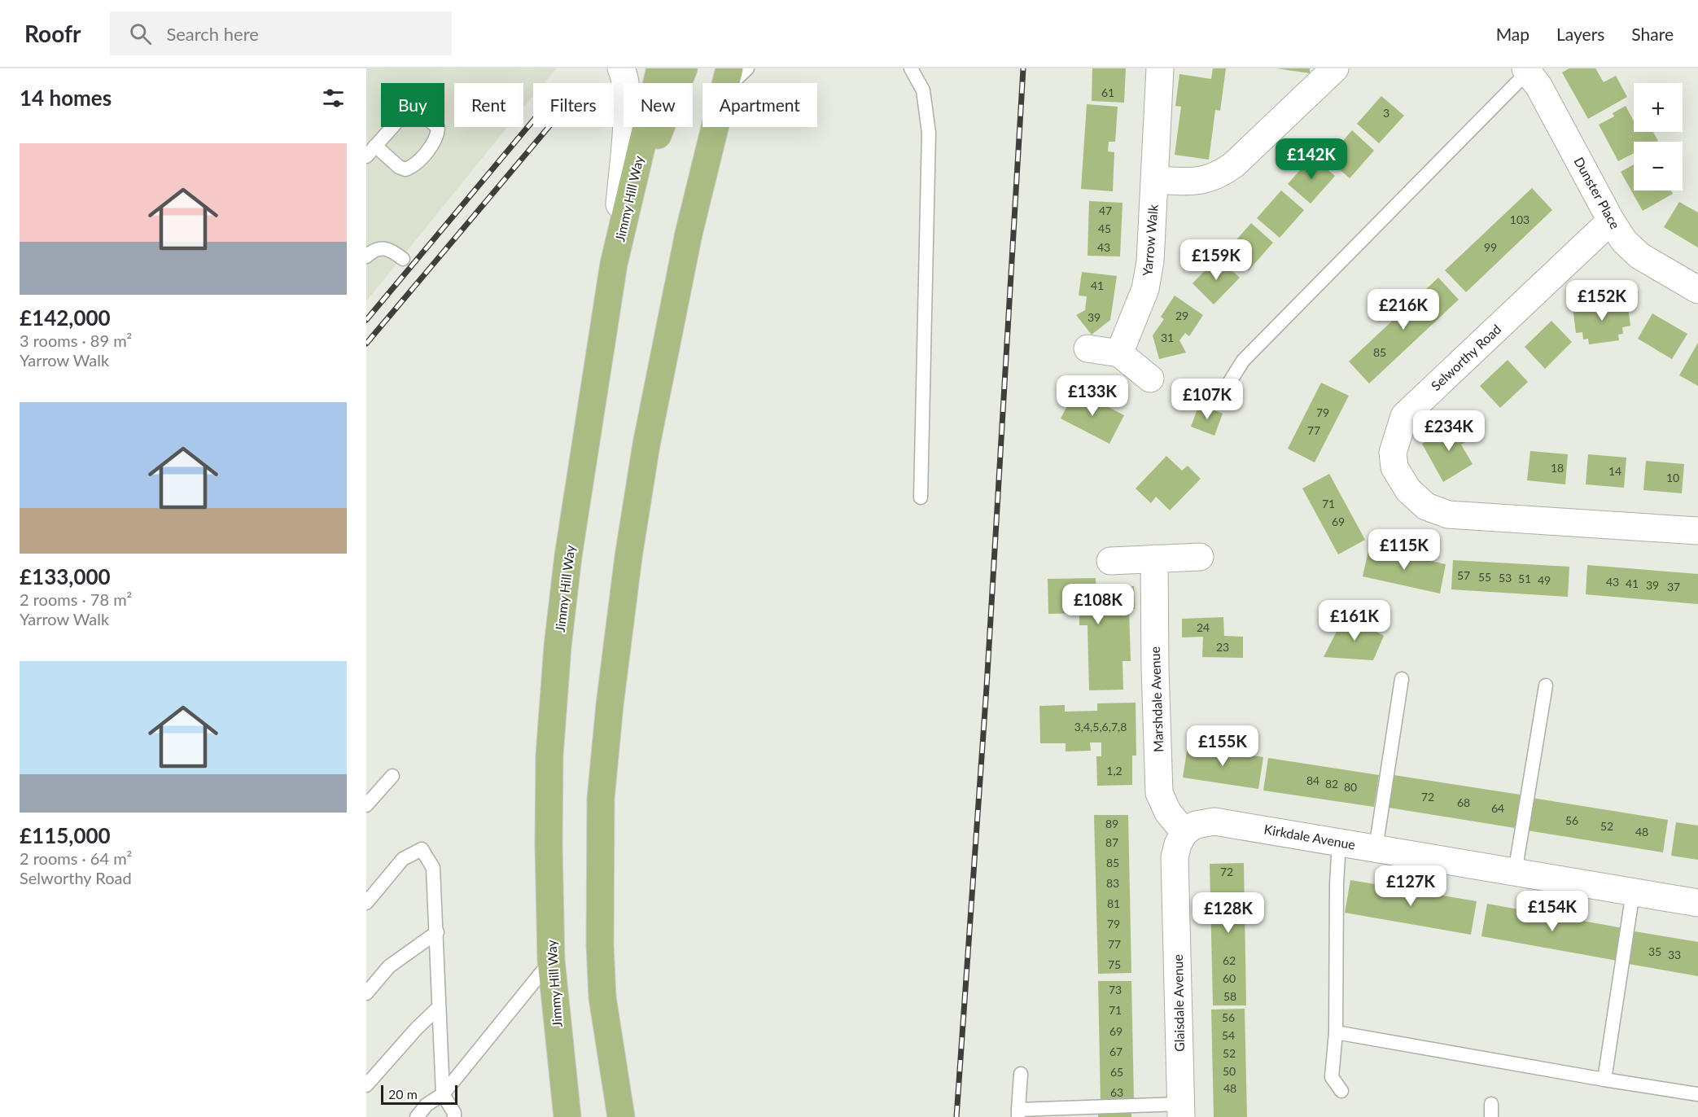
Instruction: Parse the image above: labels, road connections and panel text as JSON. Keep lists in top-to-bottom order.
{
  "streets": {
    "highway": ["Jimmy Hill Way"],
    "street": [
      "Dunster Place",
      "Yarrow Walk",
      "Selworthy Road",
      "Marshdale Avenue",
      "Kirkdale Avenue",
      "Glaisdale Avenue"
    ]
  },
  "crossings": [
    ["Dunster Place", "Selworthy Road"],
    ["Marshdale Avenue", "Kirkdale Avenue"],
    ["Marshdale Avenue", "Glaisdale Avenue"],
    ["Kirkdale Avenue", "Glaisdale Avenue"]
  ],
  "house_numbers": [
    "61",
    "3",
    "47",
    "103",
    "45",
    "43",
    "99",
    "41",
    "29",
    "39",
    "31",
    "85",
    "79",
    "77",
    "18",
    "14",
    "10",
    "71",
    "69",
    "57",
    "55",
    "53",
    "51",
    "49",
    "43",
    "41",
    "39",
    "37",
    "24",
    "23",
    "3,4,5,6,7,8",
    "1,2",
    "84",
    "82",
    "80",
    "72",
    "68",
    "64",
    "56",
    "89",
    "52",
    "48",
    "87",
    "85",
    "72",
    "83",
    "81",
    "79",
    "77",
    "35",
    "33",
    "62",
    "75",
    "60",
    "73",
    "58",
    "71",
    "56",
    "69",
    "54",
    "67",
    "52",
    "50",
    "65",
    "48",
    "63"
  ],
  "scale_bar": "20 m",
  "page": {
    "header": "Roofr",
    "search": "Search here",
    "nav": ["Map", "Layers", "Share"],
    "heading": "14 homes",
    "map_buttons": ["+", "−"],
    "chip": [
      "Buy",
      "Rent",
      "Filters",
      "New",
      "Apartment"
    ],
    "list": [
      {
        "name": "£142,000",
        "note": "3 rooms · 89 m² · Yarrow Walk"
      },
      {
        "name": "£133,000",
        "note": "2 rooms · 78 m² · Yarrow Walk"
      },
      {
        "name": "£115,000",
        "note": "2 rooms · 64 m² · Selworthy Road"
      }
    ],
    "price": [
      "£142K",
      "£159K",
      "£152K",
      "£216K",
      "£133K",
      "£107K",
      "£234K",
      "£115K",
      "£108K",
      "£161K",
      "£155K",
      "£127K",
      "£154K",
      "£128K"
    ],
    "scale": "20 m"
  }
}
